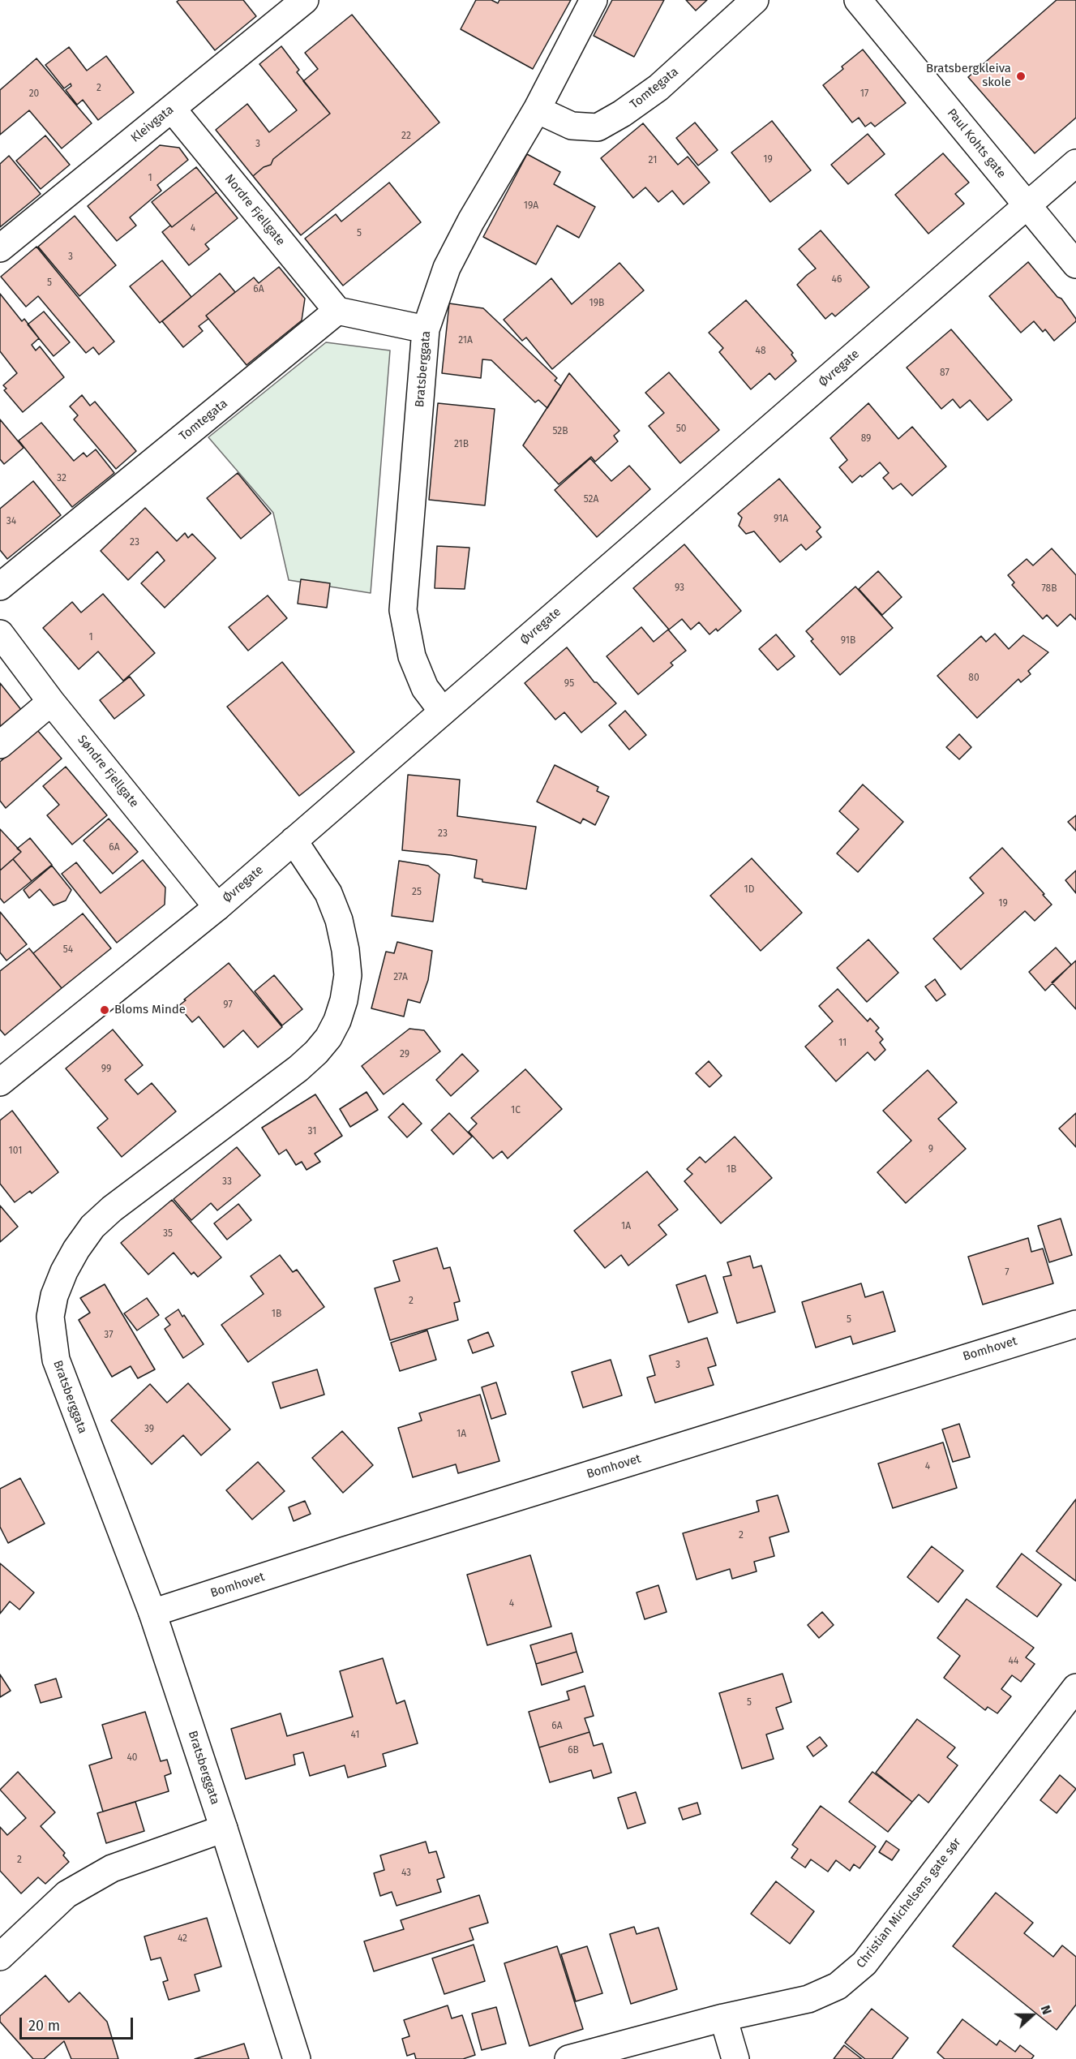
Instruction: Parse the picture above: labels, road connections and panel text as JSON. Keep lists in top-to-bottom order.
{
  "streets": {
    "street": [
      "Tomtegata",
      "Kleivgata",
      "Paul Kohts gate",
      "Nordre Fjellgate",
      "Øvregate",
      "Bratsberggata",
      "Søndre Fjellgate",
      "Bomhovet",
      "Christian Michelsens gate sør"
    ]
  },
  "crossings": [
    ["Tomtegata", "Nordre Fjellgate"],
    ["Tomtegata", "Bratsberggata"],
    ["Kleivgata", "Nordre Fjellgate"],
    ["Paul Kohts gate", "Øvregate"],
    ["Øvregate", "Bratsberggata"],
    ["Øvregate", "Søndre Fjellgate"],
    ["Bratsberggata", "Bomhovet"]
  ],
  "places": ["Bratsbergkleiva skole", "Bloms Minde"],
  "house_numbers": [
    "2",
    "20",
    "17",
    "22",
    "3",
    "19",
    "21",
    "1",
    "19A",
    "4",
    "5",
    "3",
    "46",
    "5",
    "6A",
    "19B",
    "21A",
    "48",
    "87",
    "50",
    "52B",
    "89",
    "21B",
    "32",
    "52A",
    "91A",
    "34",
    "23",
    "93",
    "78B",
    "1",
    "91B",
    "80",
    "95",
    "23",
    "6A",
    "1D",
    "25",
    "19",
    "54",
    "27A",
    "97",
    "11",
    "29",
    "99",
    "1C",
    "31",
    "9",
    "101",
    "1B",
    "33",
    "1A",
    "35",
    "7",
    "2",
    "1B",
    "5",
    "37",
    "3",
    "39",
    "1A",
    "4",
    "2",
    "4",
    "44",
    "5",
    "6A",
    "41",
    "6B",
    "40",
    "2",
    "43",
    "42"
  ],
  "scale_bar": "20 m",
  "north": "right"
}
